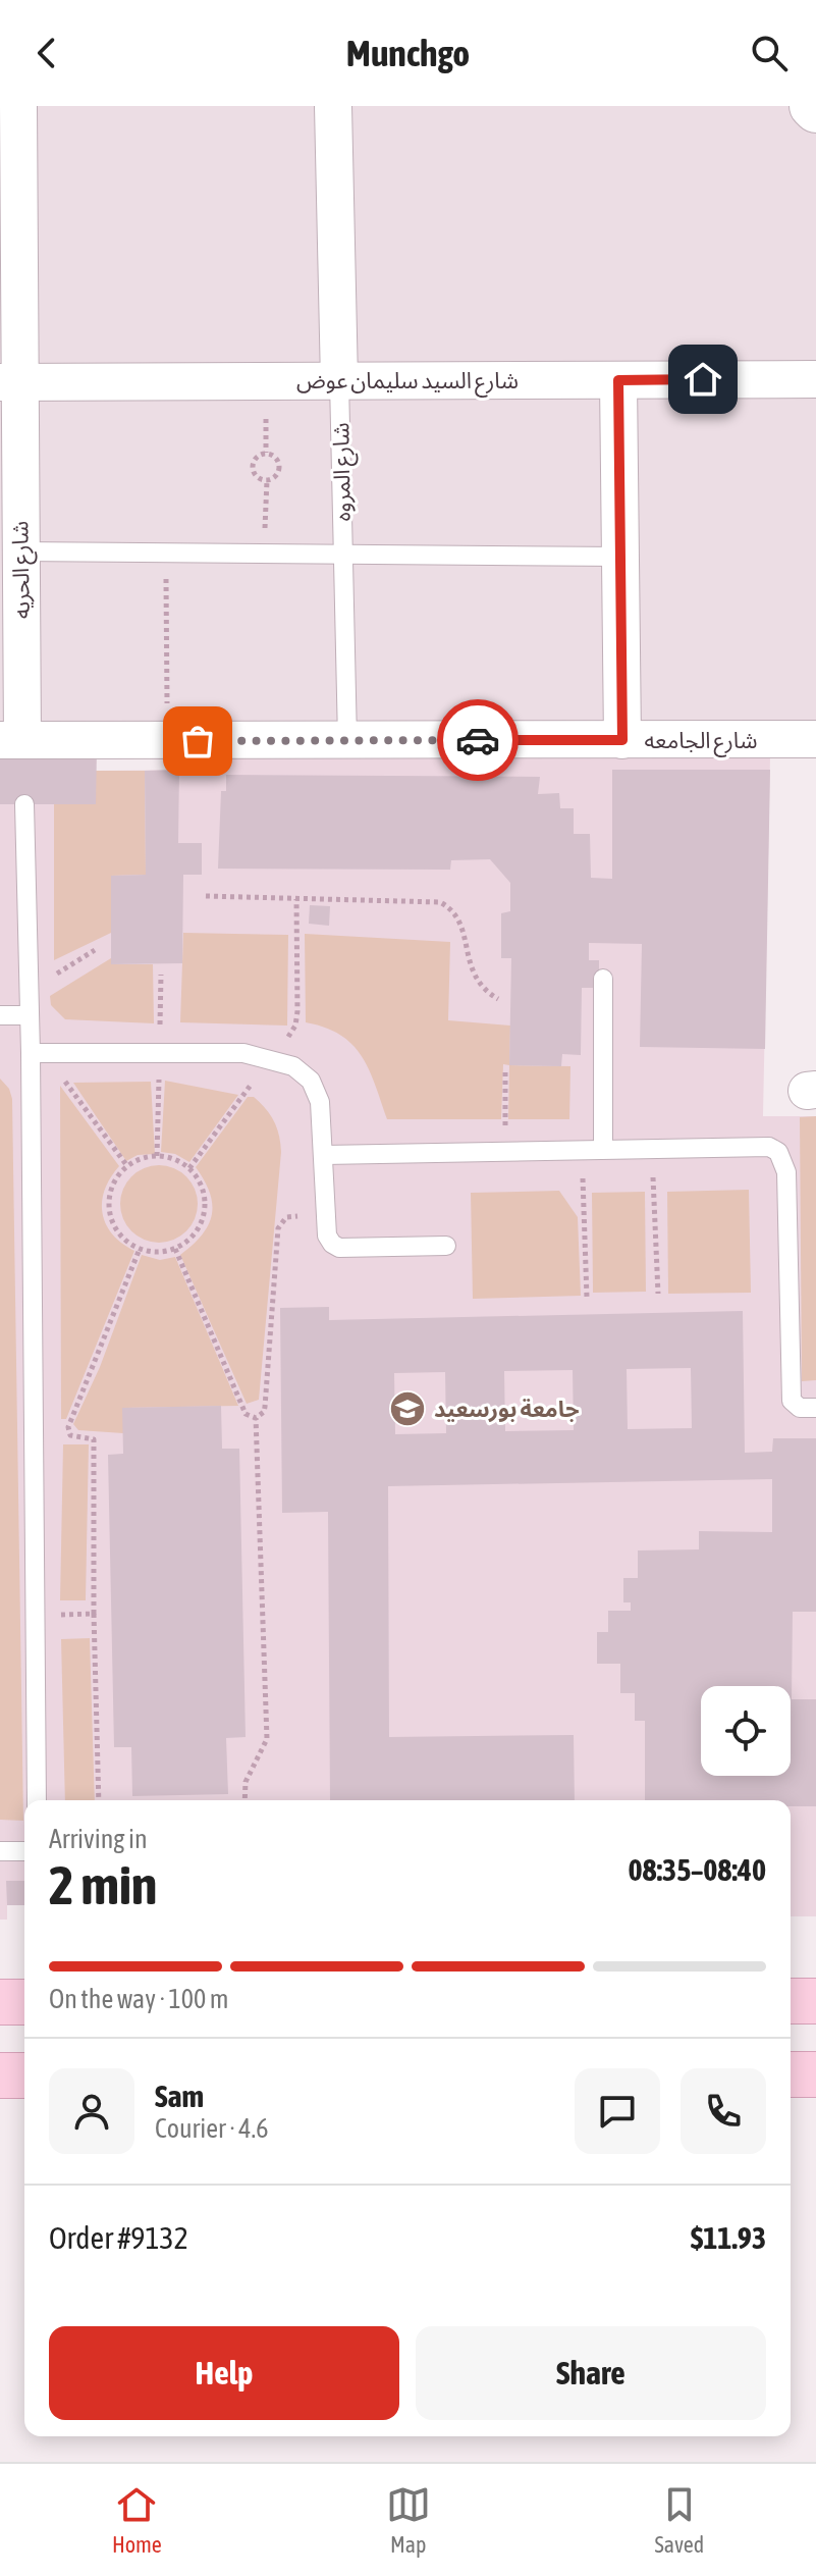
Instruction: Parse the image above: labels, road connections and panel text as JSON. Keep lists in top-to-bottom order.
{
  "streets": {
    "street": [
      "شارع السيد سليمان عوض",
      "شارع المروه",
      "شارع الحريه",
      "شارع الجامعه"
    ]
  },
  "crossings": [
    ["شارع السيد سليمان عوض", "شارع المروه"],
    ["شارع السيد سليمان عوض", "شارع الحريه"],
    ["شارع المروه", "شارع الجامعه"],
    ["شارع الحريه", "شارع الجامعه"]
  ],
  "places": {
    "school or university": ["جامعة بورسعيد"]
  },
  "page": {
    "header": "Munchgo",
    "heading": ["2 min", "Arriving in", "08:35–08:40"],
    "panel": [
      "Sam",
      "Courier · 4.6",
      "Order #9132",
      "$11.93"
    ],
    "bar": "On the way · 100 m",
    "buttons": ["Help", "Share"],
    "tabs": ["Home", "Map", "Saved"]
  }
}
